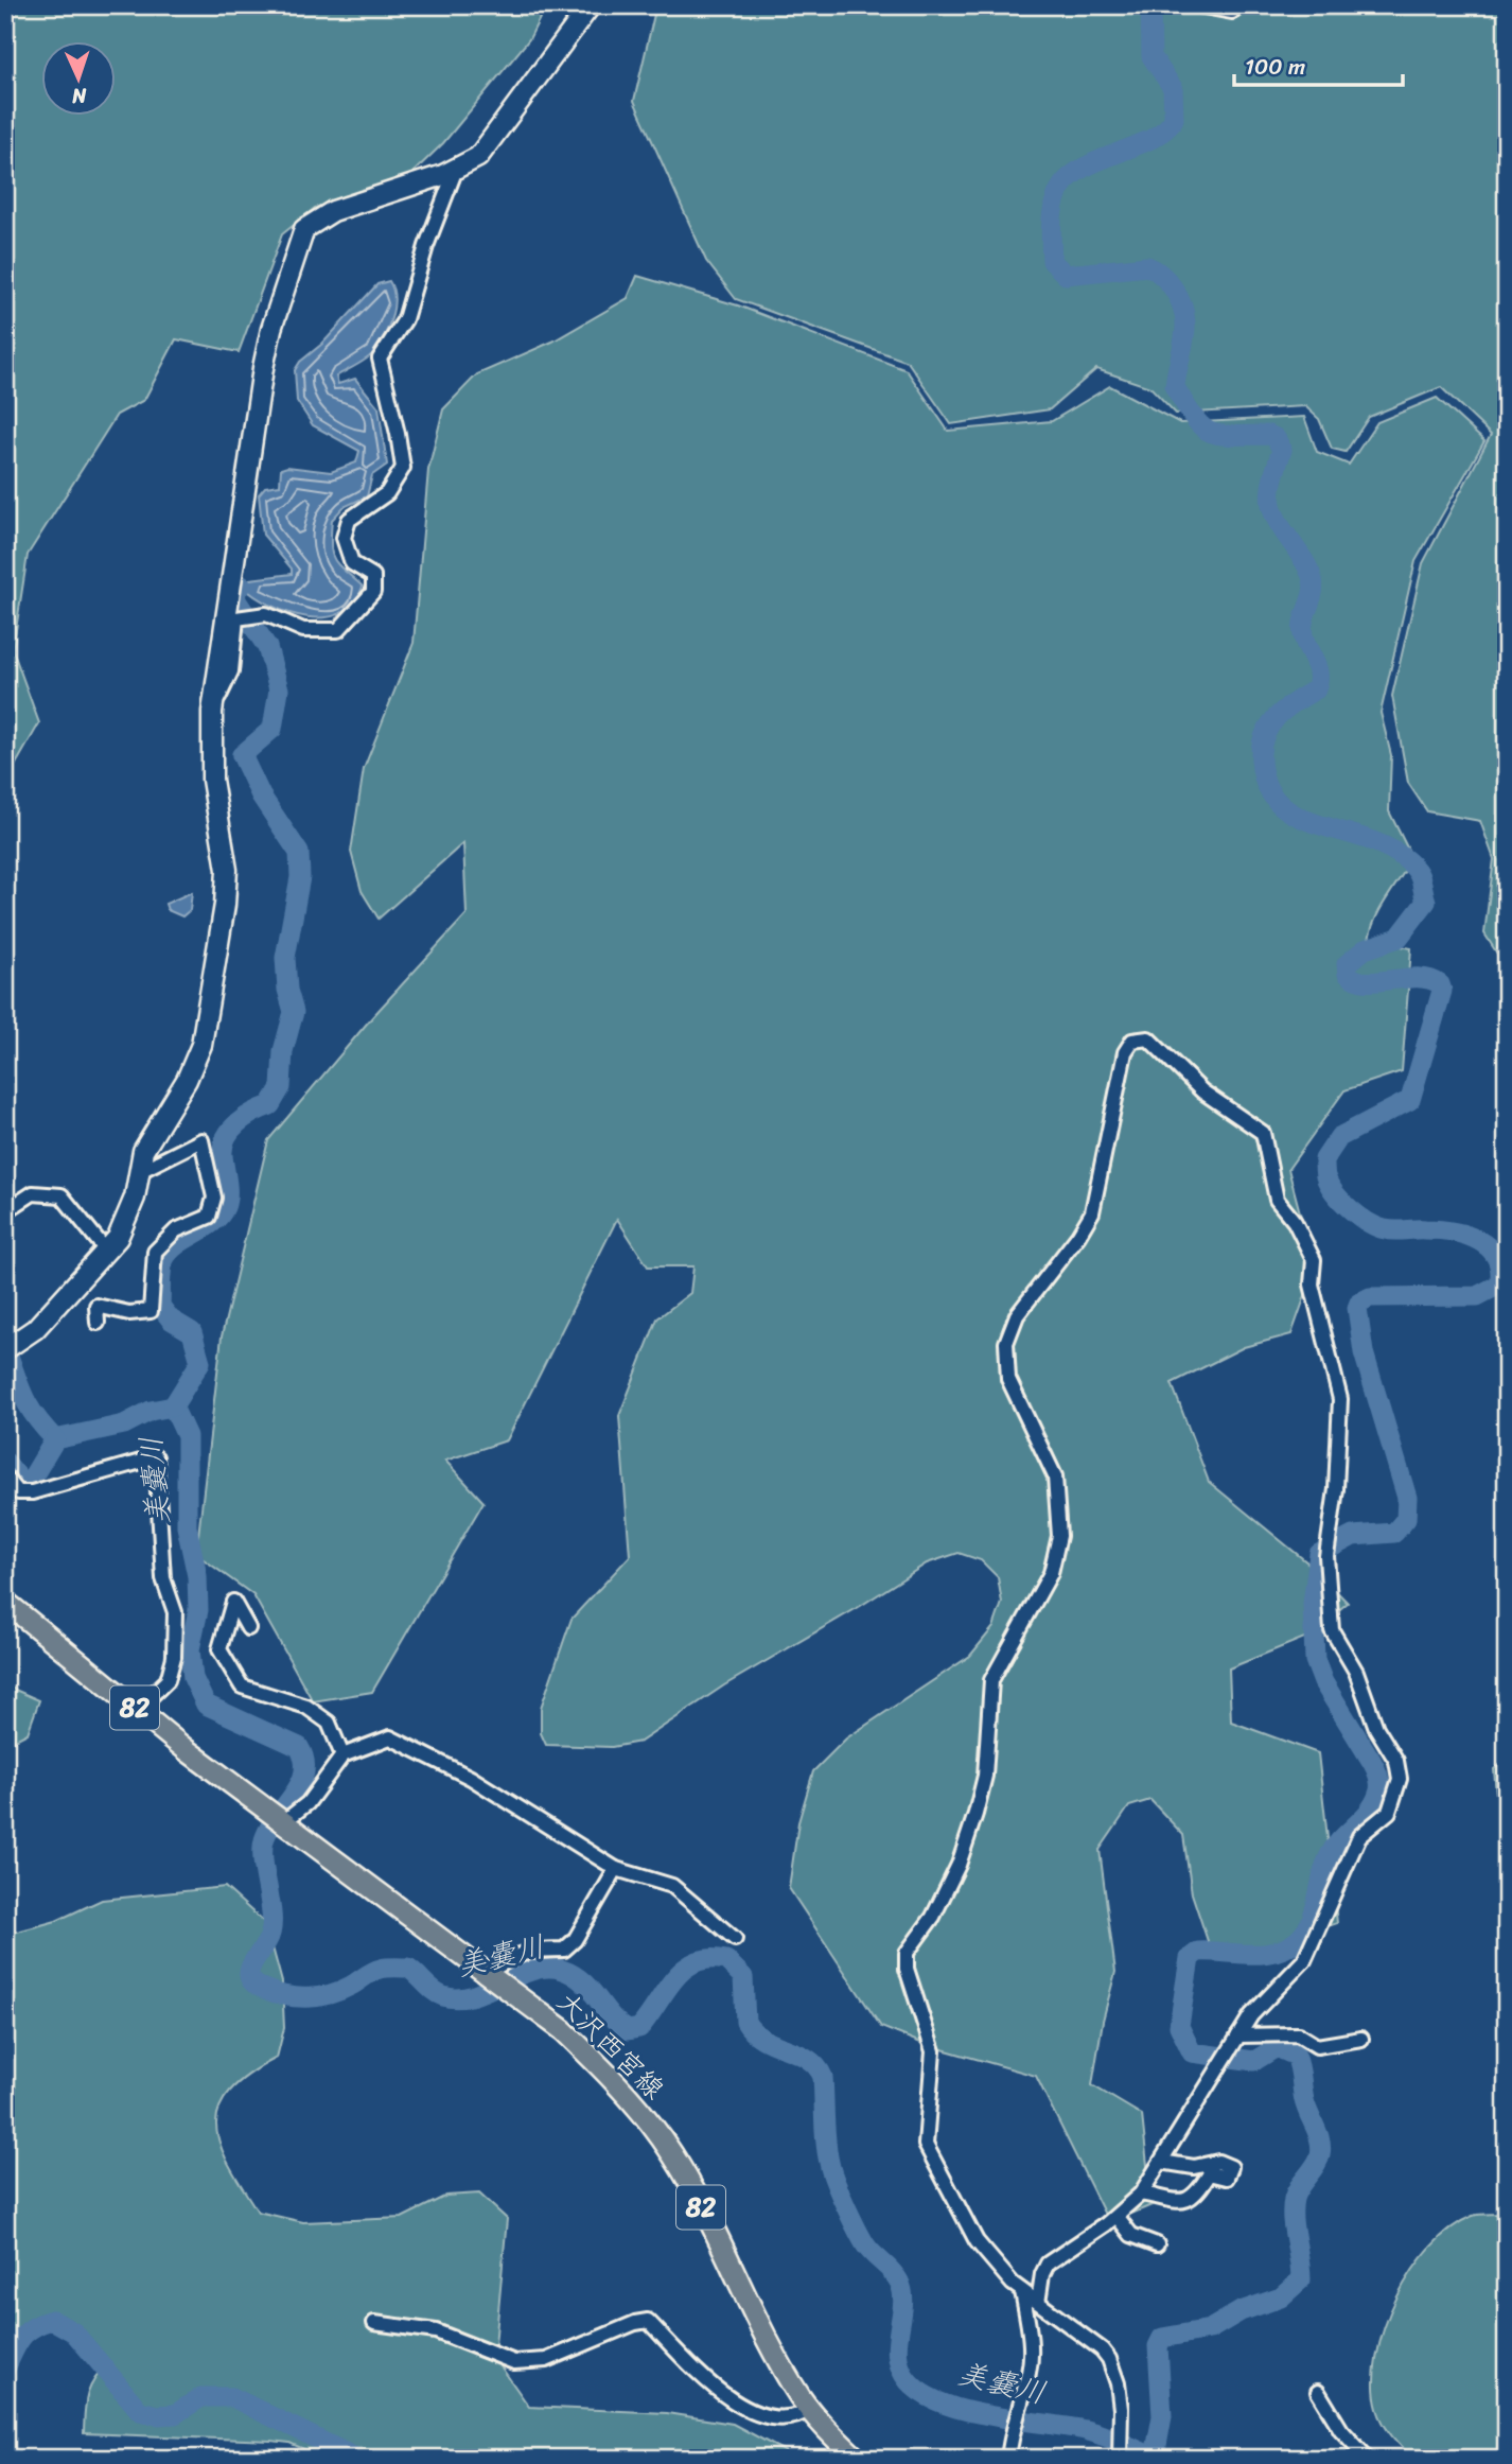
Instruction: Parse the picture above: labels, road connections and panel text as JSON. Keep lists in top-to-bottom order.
{
  "streets": {
    "main road": ["82", "大沢西宮線"]
  },
  "water": ["美嚢川"],
  "scale_bar": "100 m",
  "north": "bottom"
}
